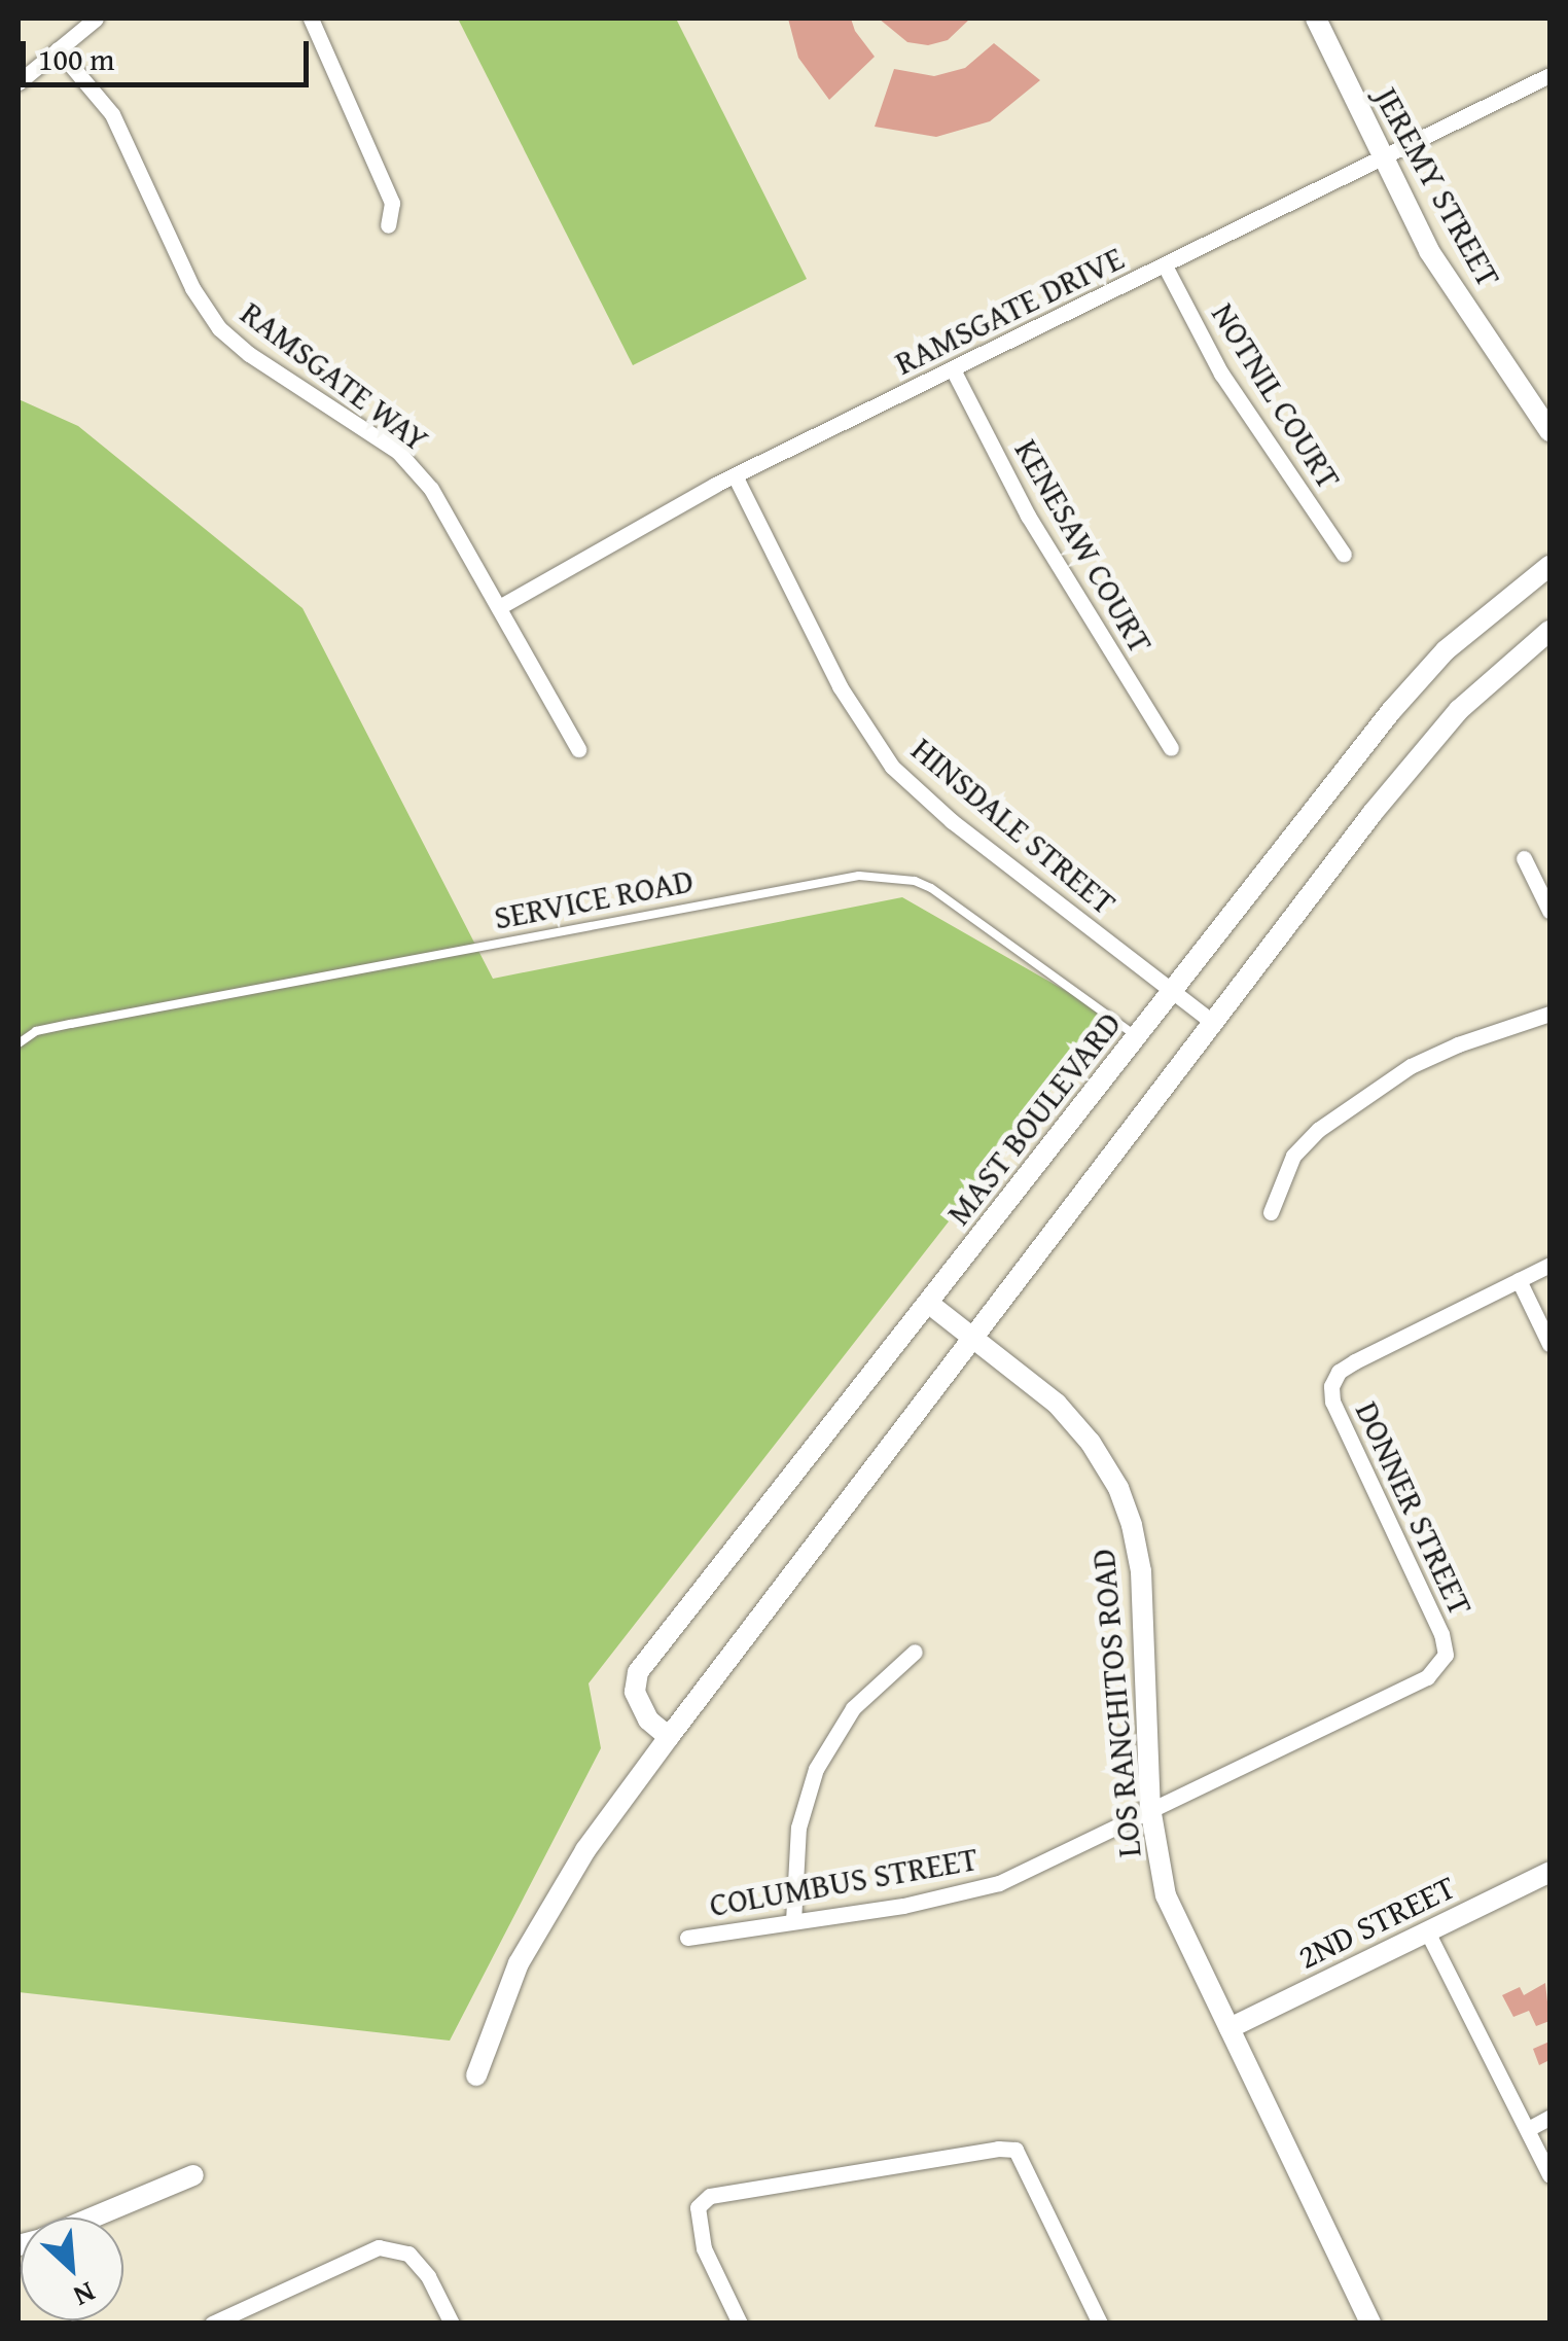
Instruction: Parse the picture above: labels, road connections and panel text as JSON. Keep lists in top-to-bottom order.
{
  "streets": {
    "street": [
      "JEREMY STREET",
      "RAMSGATE DRIVE",
      "RAMSGATE WAY",
      "NOTNIL COURT",
      "KENESAW COURT",
      "HINSDALE STREET",
      "MAST BOULEVARD",
      "DONNER STREET",
      "LOS RANCHITOS ROAD",
      "COLUMBUS STREET",
      "2ND STREET"
    ],
    "lane": ["SERVICE ROAD"]
  },
  "crossings": [
    ["JEREMY STREET", "RAMSGATE DRIVE"],
    ["RAMSGATE DRIVE", "RAMSGATE WAY"],
    ["RAMSGATE DRIVE", "NOTNIL COURT"],
    ["RAMSGATE DRIVE", "KENESAW COURT"],
    ["RAMSGATE DRIVE", "HINSDALE STREET"],
    ["HINSDALE STREET", "MAST BOULEVARD"],
    ["SERVICE ROAD", "MAST BOULEVARD"],
    ["MAST BOULEVARD", "LOS RANCHITOS ROAD"],
    ["DONNER STREET", "COLUMBUS STREET"],
    ["LOS RANCHITOS ROAD", "COLUMBUS STREET"],
    ["LOS RANCHITOS ROAD", "2ND STREET"]
  ],
  "scale_bar": "100 m",
  "north": "bottom right"
}
